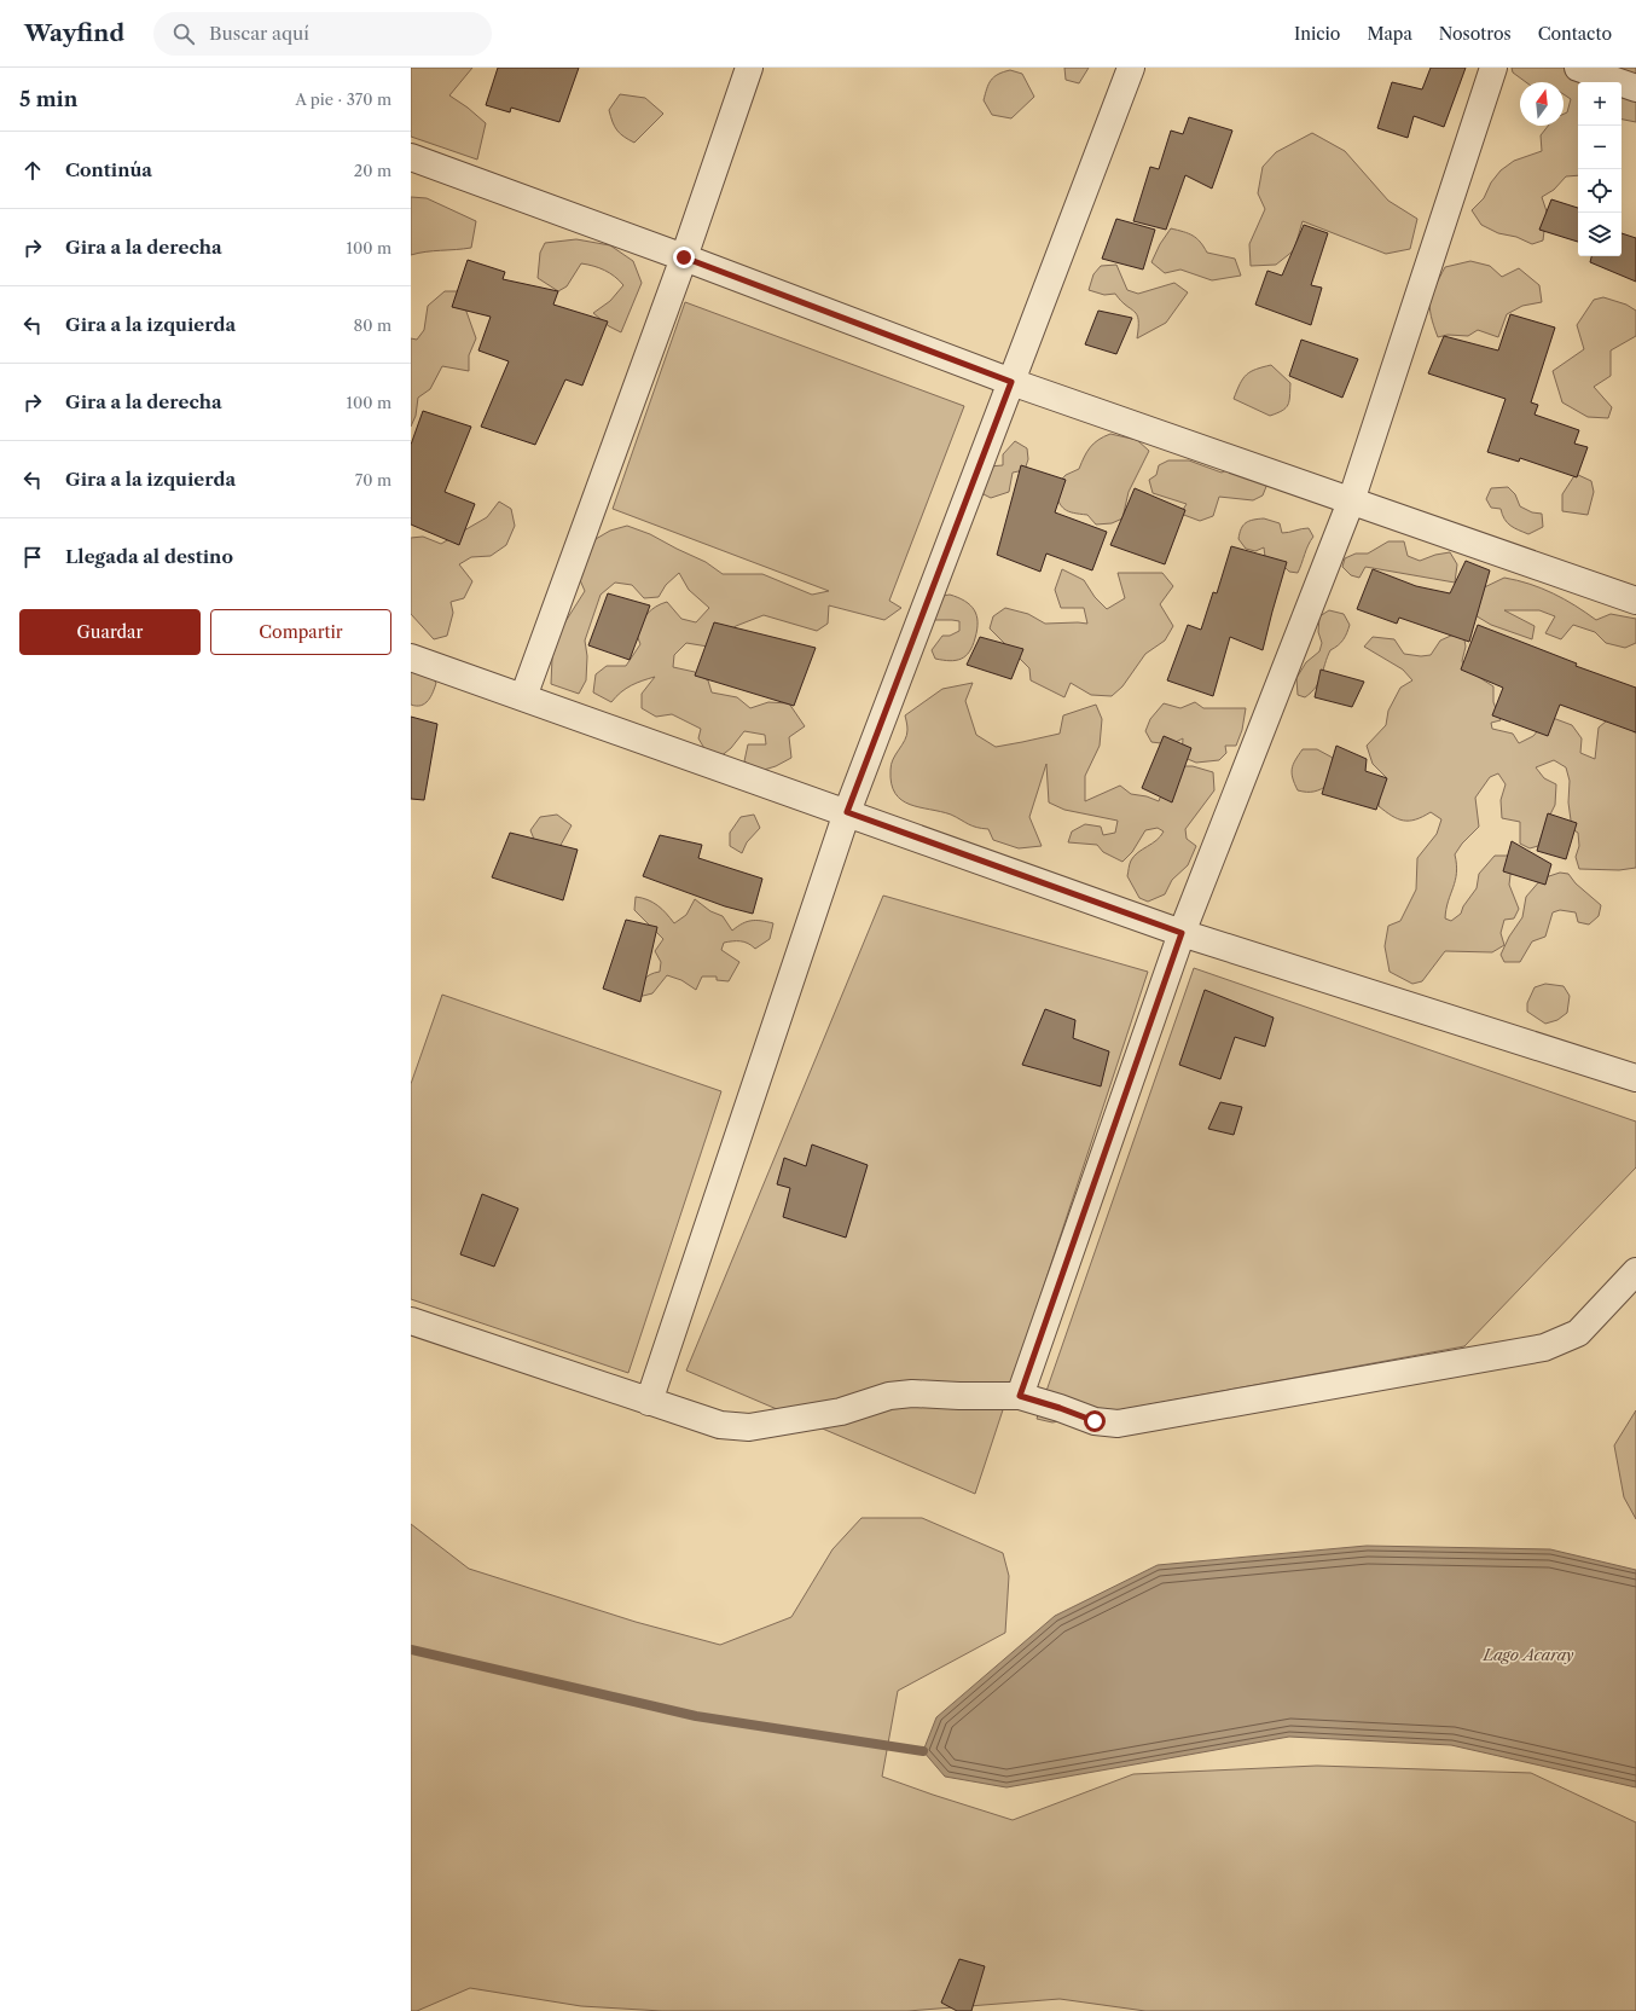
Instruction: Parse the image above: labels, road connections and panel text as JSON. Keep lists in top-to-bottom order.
{
  "water": ["Lago Acaray"],
  "north": "top",
  "page": {
    "header": "Wayfind",
    "search": "Buscar aquí",
    "nav": [
      "Inicio",
      "Mapa",
      "Nosotros",
      "Contacto"
    ],
    "heading": ["5 min", "A pie · 370 m"],
    "map_buttons": ["+", "−"],
    "list": [
      ["Continúa", "20 m"],
      ["Gira a la derecha", "100 m"],
      ["Gira a la izquierda", "80 m"],
      ["Gira a la derecha", "100 m"],
      ["Gira a la izquierda", "70 m"],
      "Llegada al destino"
    ],
    "buttons": ["Guardar", "Compartir"]
  }
}
